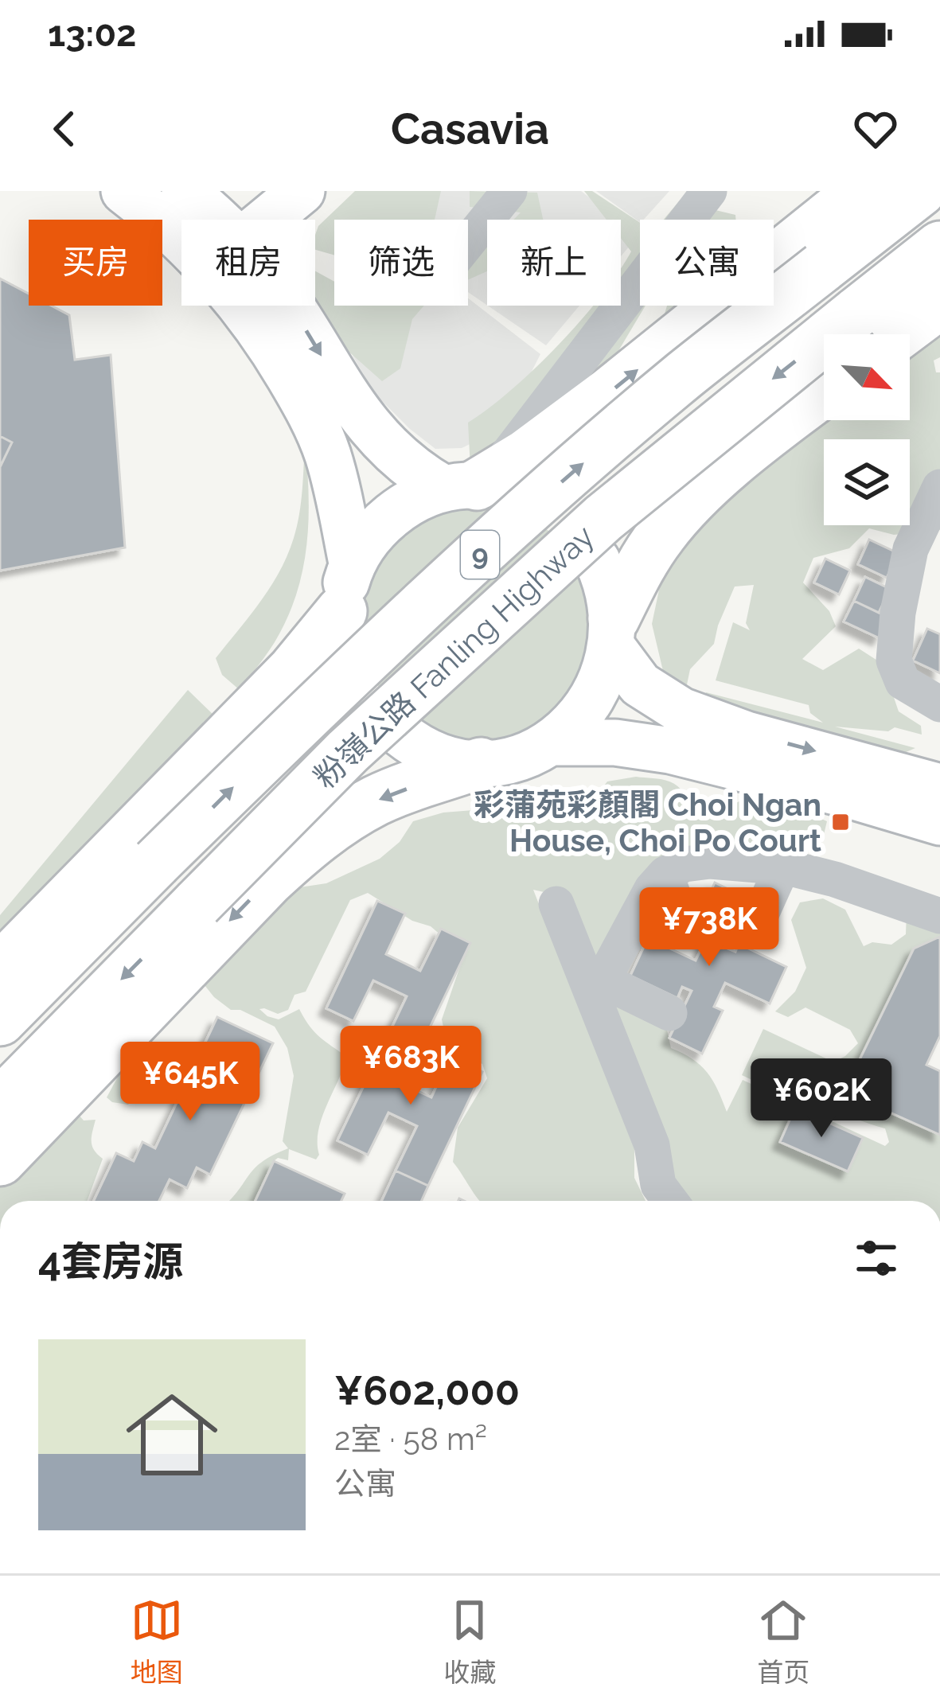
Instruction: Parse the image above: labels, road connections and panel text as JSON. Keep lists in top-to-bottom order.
{
  "streets": {
    "highway": ["9", "粉嶺公路 Fanling Highway"]
  },
  "places": {
    "transit": ["彩蒲苑彩顏閣 Choi Ngan House, Choi Po Court"]
  },
  "north": "bottom right",
  "page": {
    "status": "13:02",
    "header": "Casavia",
    "chip": [
      "买房",
      "租房",
      "筛选",
      "新上",
      "公寓"
    ],
    "price": [
      "¥738K",
      "¥683K",
      "¥645K",
      "¥602K"
    ],
    "heading": "4套房源",
    "list": [
      {
        "name": "¥602,000",
        "note": "2室 · 58 m² · 公寓"
      }
    ],
    "tabs": ["地图", "收藏", "首页"]
  }
}
